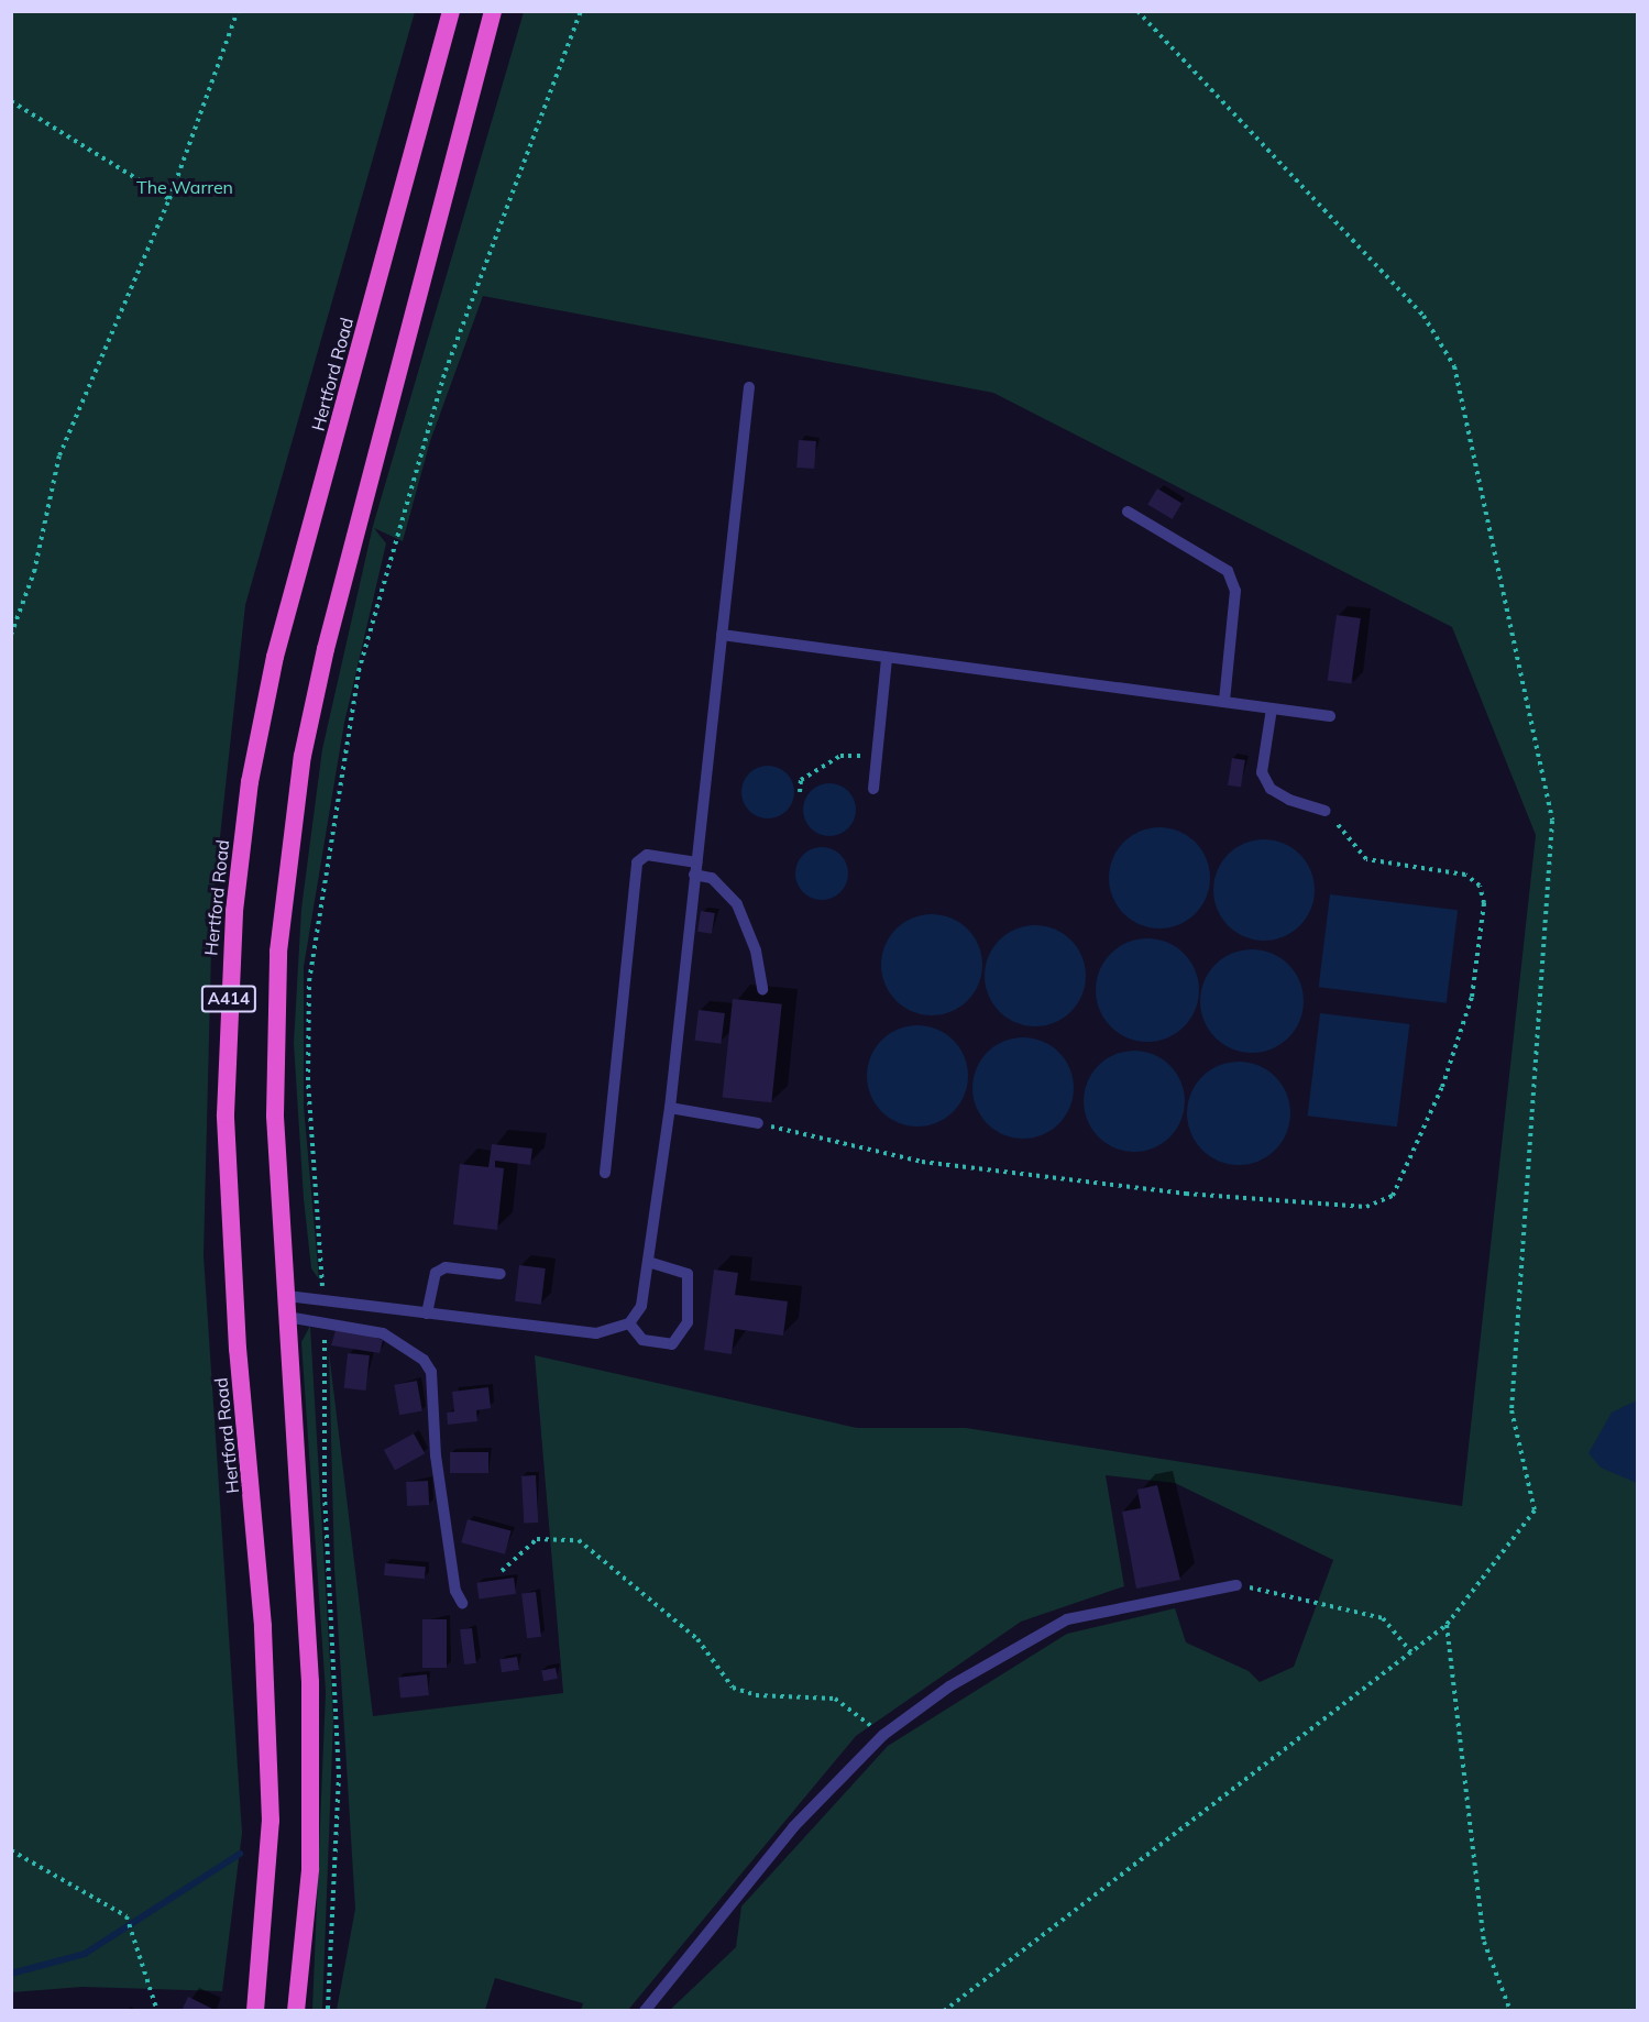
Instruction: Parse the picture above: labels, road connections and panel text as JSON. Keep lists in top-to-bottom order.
{
  "streets": {
    "highway": ["Hertford Road", "A414"]
  },
  "parks": ["The Warren"]
}
